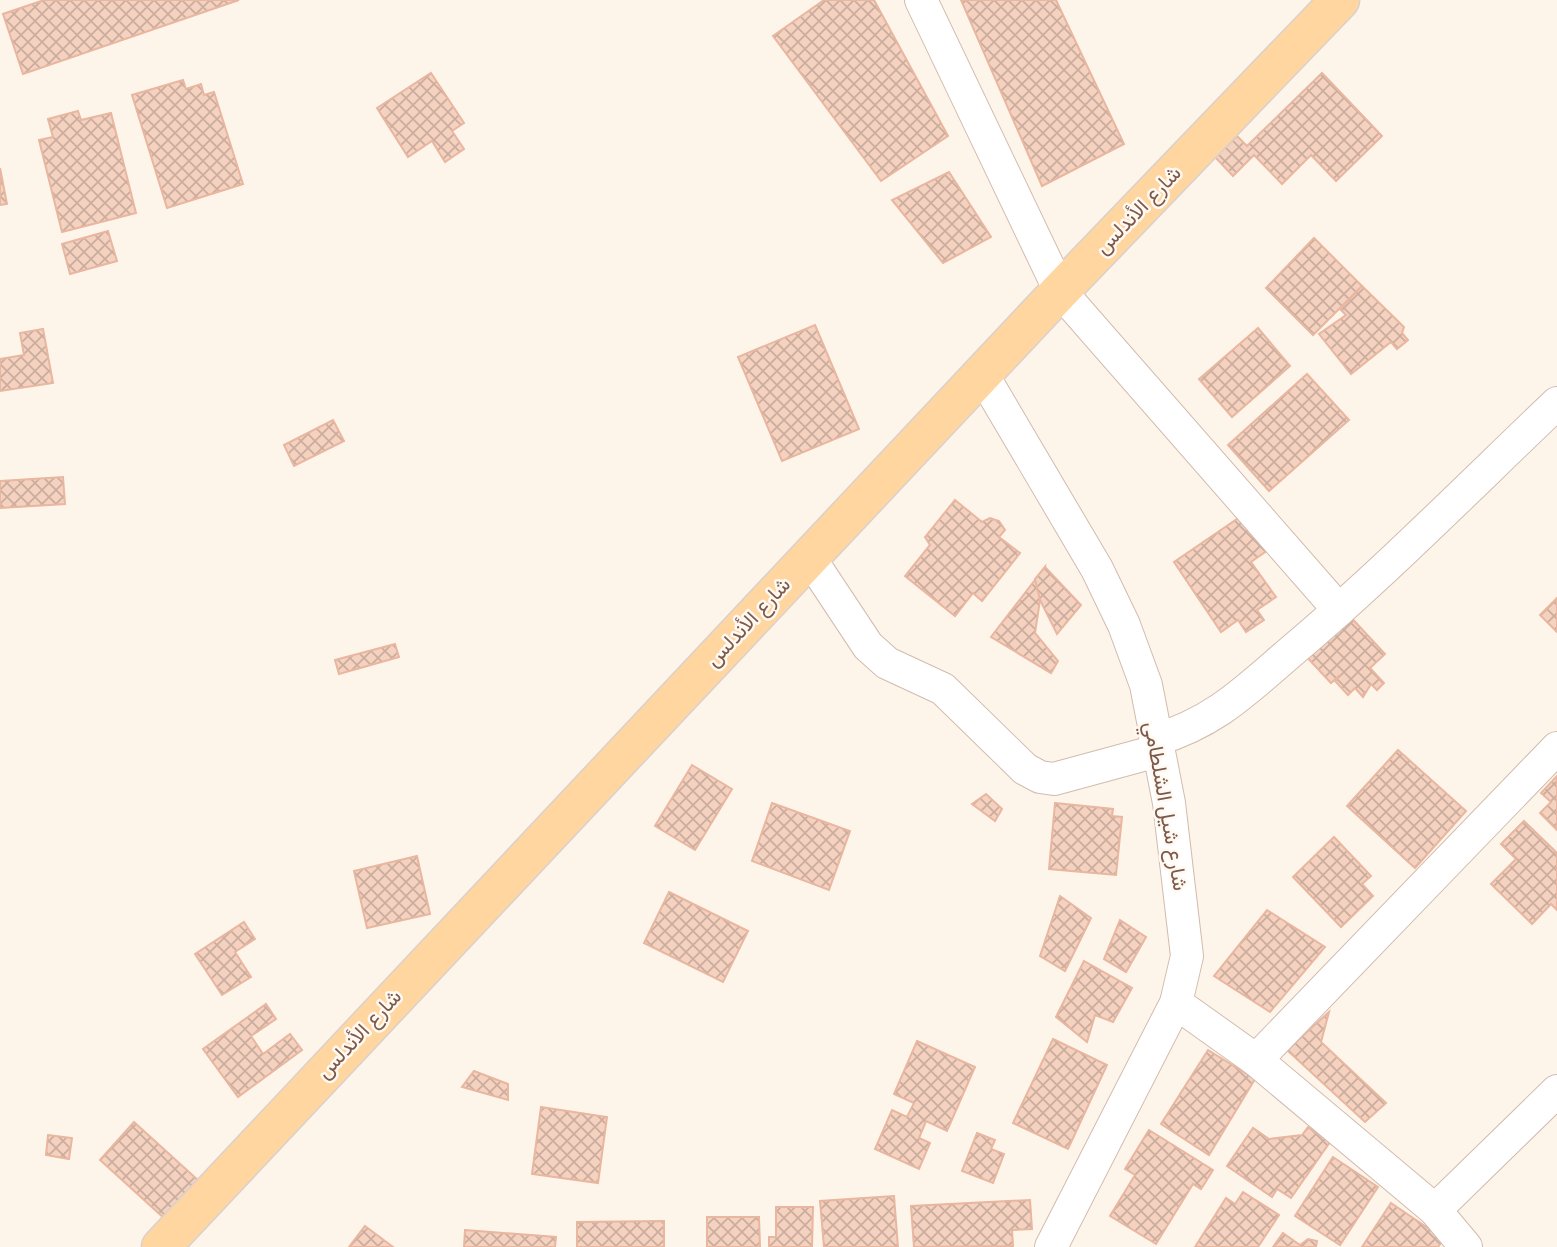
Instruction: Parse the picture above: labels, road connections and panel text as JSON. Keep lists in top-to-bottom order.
{
  "streets": {
    "main road": ["شارع الأندلس"],
    "street": ["شارع شيل الشلطامي"]
  },
  "crossings": [
    ["شارع الأندلس", "شارع شيل الشلطامي"]
  ]
}
